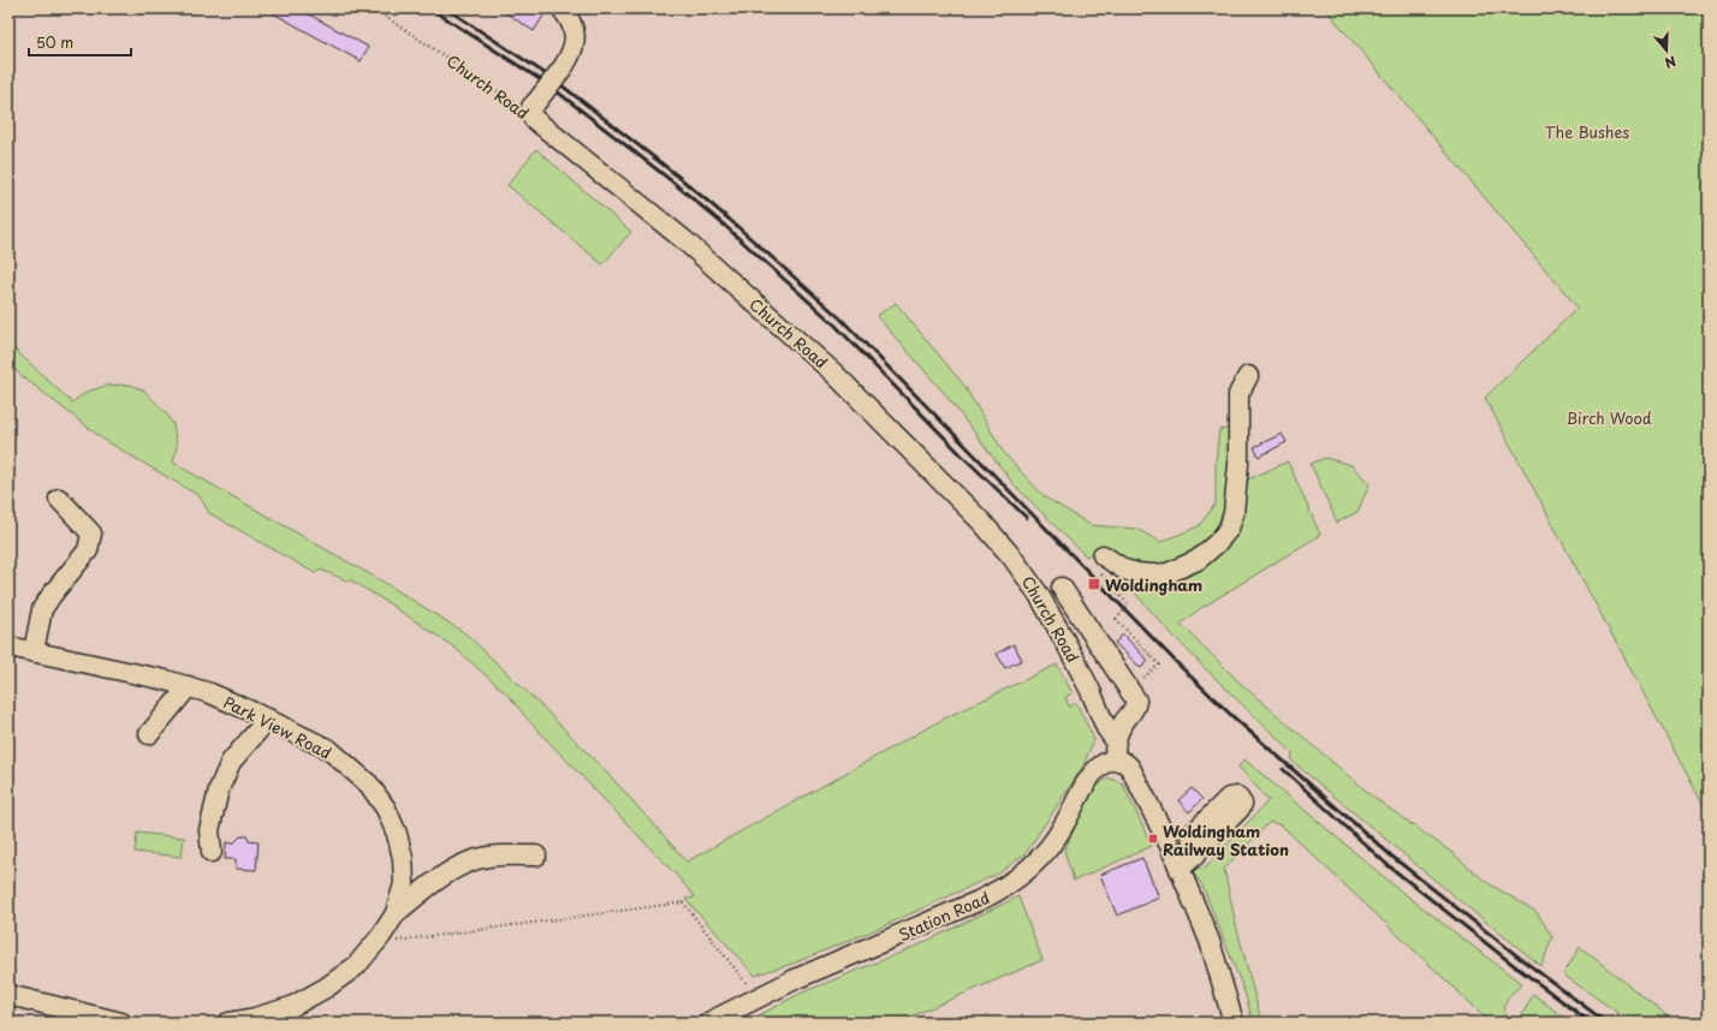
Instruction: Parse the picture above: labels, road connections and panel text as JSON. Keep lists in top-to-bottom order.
{
  "streets": {
    "street": ["Church Road", "Park View Road", "Station Road"]
  },
  "crossings": [
    ["Church Road", "Station Road"]
  ],
  "parks": ["The Bushes", "Birch Wood"],
  "places": {
    "transit": ["Woldingham", "Woldingham Railway Station"]
  },
  "scale_bar": "50 m",
  "north": "bottom"
}
